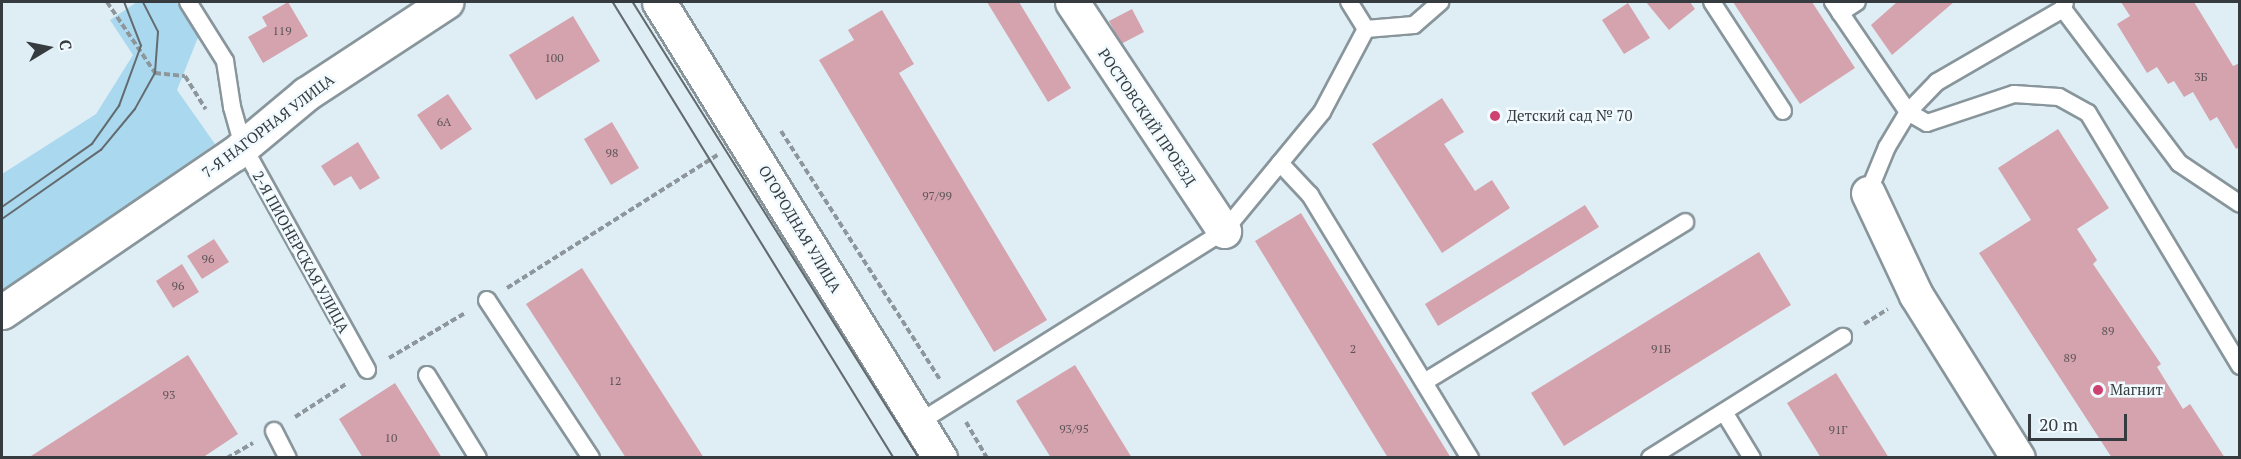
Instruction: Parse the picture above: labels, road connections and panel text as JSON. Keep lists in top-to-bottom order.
{
  "streets": {
    "street": ["РОСТОВСКИЙ ПРОЕЗД", "7-Я НАГОРНАЯ УЛИЦА", "ОГОРОДНАЯ УЛИЦА"],
    "lane": ["2-Я ПИОНЕРСКАЯ УЛИЦА"]
  },
  "crossings": [
    ["7-Я НАГОРНАЯ УЛИЦА", "2-Я ПИОНЕРСКАЯ УЛИЦА"]
  ],
  "places": ["Детский сад № 70", "Магнит"],
  "house_numbers": [
    "119",
    "100",
    "3Б",
    "6А",
    "98",
    "97/99",
    "96",
    "96",
    "89",
    "2",
    "91Б",
    "89",
    "12",
    "93",
    "93/95",
    "91Г",
    "10"
  ],
  "scale_bar": "20 m",
  "north": "right"
}
